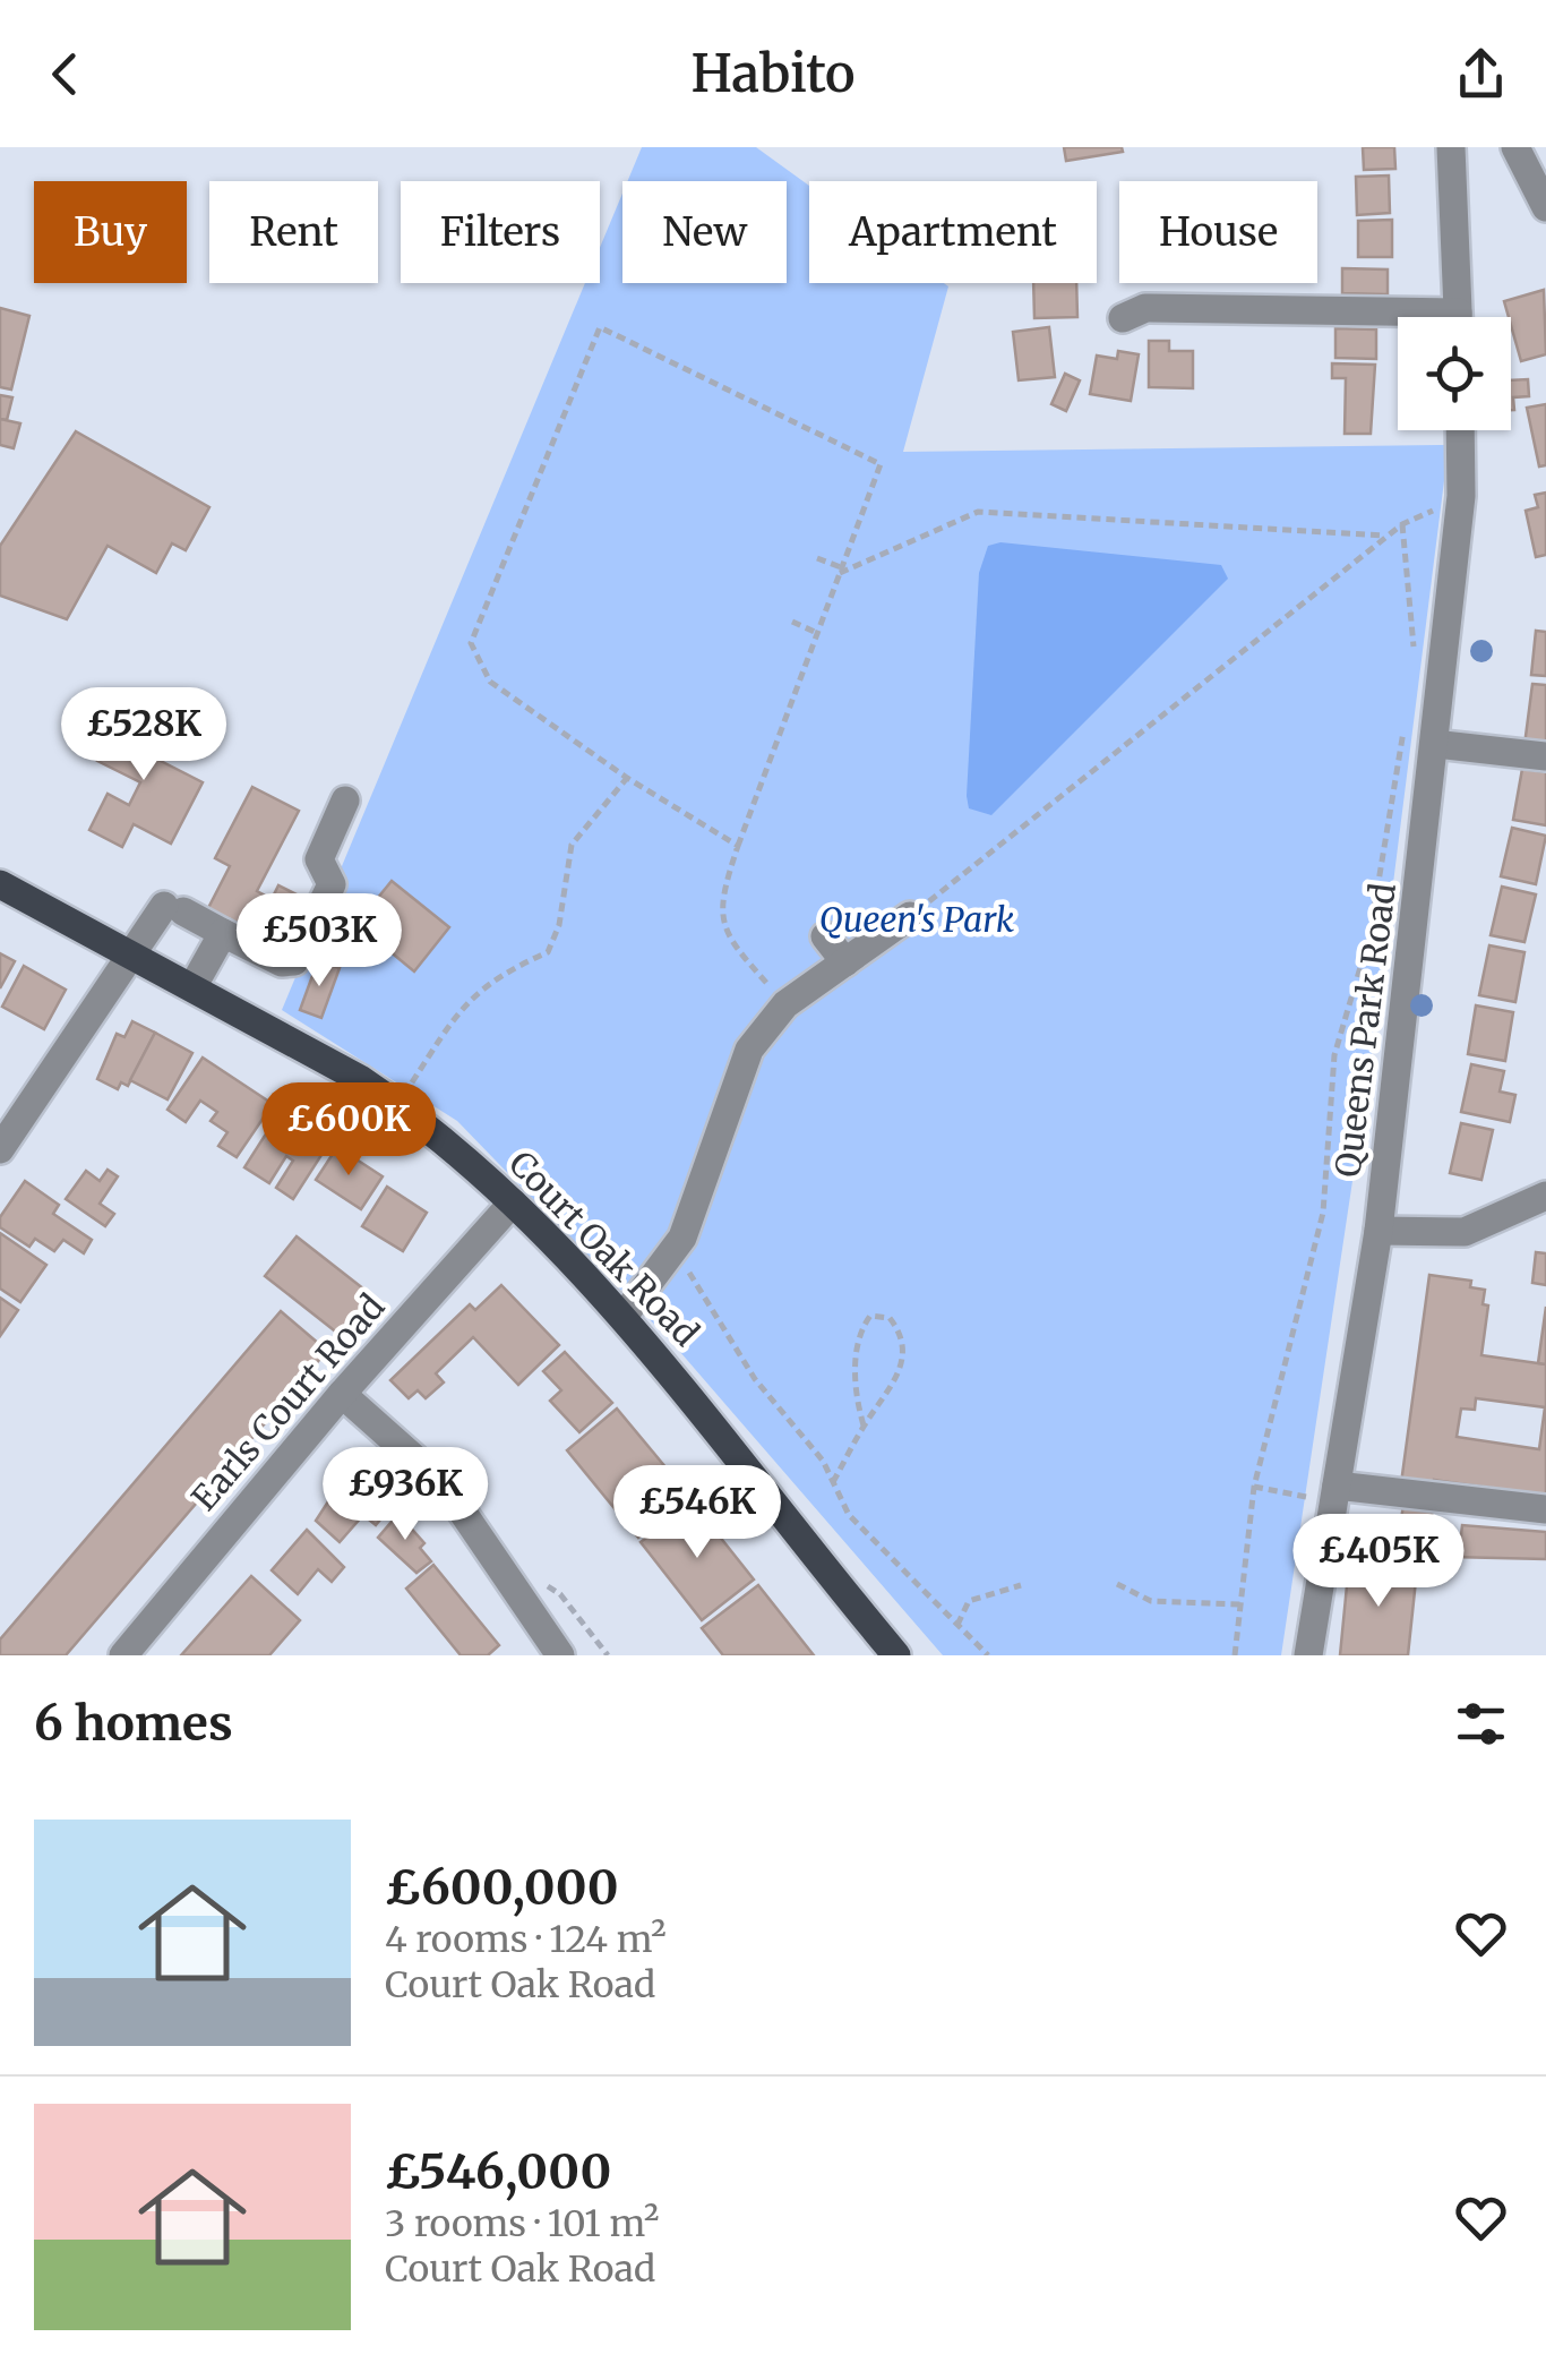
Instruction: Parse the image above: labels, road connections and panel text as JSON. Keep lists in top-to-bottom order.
{
  "streets": {
    "main road": ["Court Oak Road"],
    "street": ["Queens Park Road", "Earls Court Road"]
  },
  "crossings": [
    ["Court Oak Road", "Earls Court Road"]
  ],
  "parks": ["Queen's Park"],
  "page": {
    "header": "Habito",
    "chip": [
      "Buy",
      "Rent",
      "Filters",
      "New",
      "Apartment",
      "House"
    ],
    "price": [
      "£528K",
      "£503K",
      "£600K",
      "£936K",
      "£546K",
      "£405K"
    ],
    "heading": "6 homes",
    "list": [
      {
        "name": "£600,000",
        "note": "4 rooms · 124 m² · Court Oak Road"
      },
      {
        "name": "£546,000",
        "note": "3 rooms · 101 m² · Court Oak Road"
      }
    ]
  }
}
